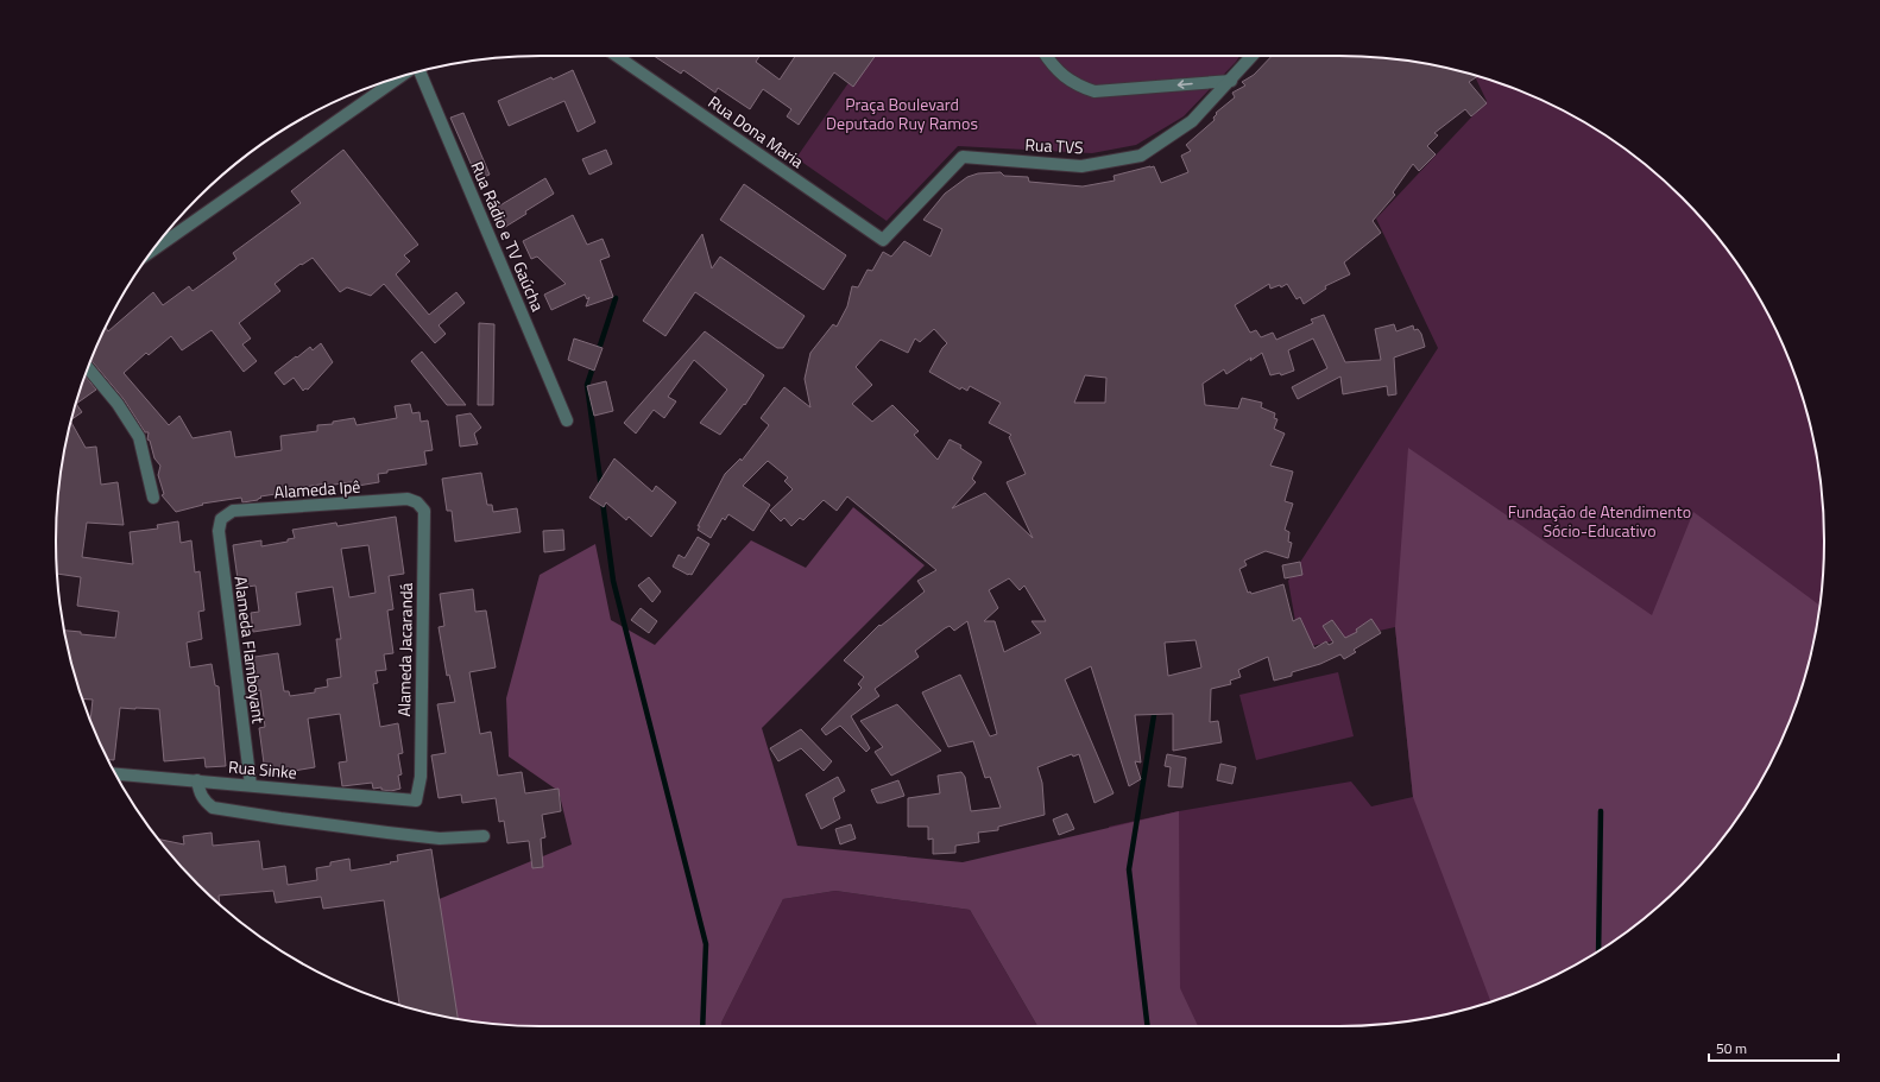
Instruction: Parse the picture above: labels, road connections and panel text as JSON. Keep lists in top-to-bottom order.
{
  "streets": {
    "street": [
      "Rua Dona Maria",
      "Rua TVS",
      "Rua Rádio e TV Gaúcha",
      "Alameda Ipê",
      "Alameda Flamboyant",
      "Alameda Jacarandá",
      "Rua Sinke"
    ]
  },
  "crossings": [
    ["Rua Dona Maria", "Rua TVS"],
    ["Alameda Ipê", "Alameda Flamboyant"],
    ["Alameda Ipê", "Alameda Jacarandá"],
    ["Alameda Flamboyant", "Rua Sinke"],
    ["Alameda Jacarandá", "Rua Sinke"]
  ],
  "parks": ["Praça Boulevard Deputado Ruy Ramos", "Fundação de Atendimento Sócio-Educativo"],
  "scale_bar": "50 m"
}
